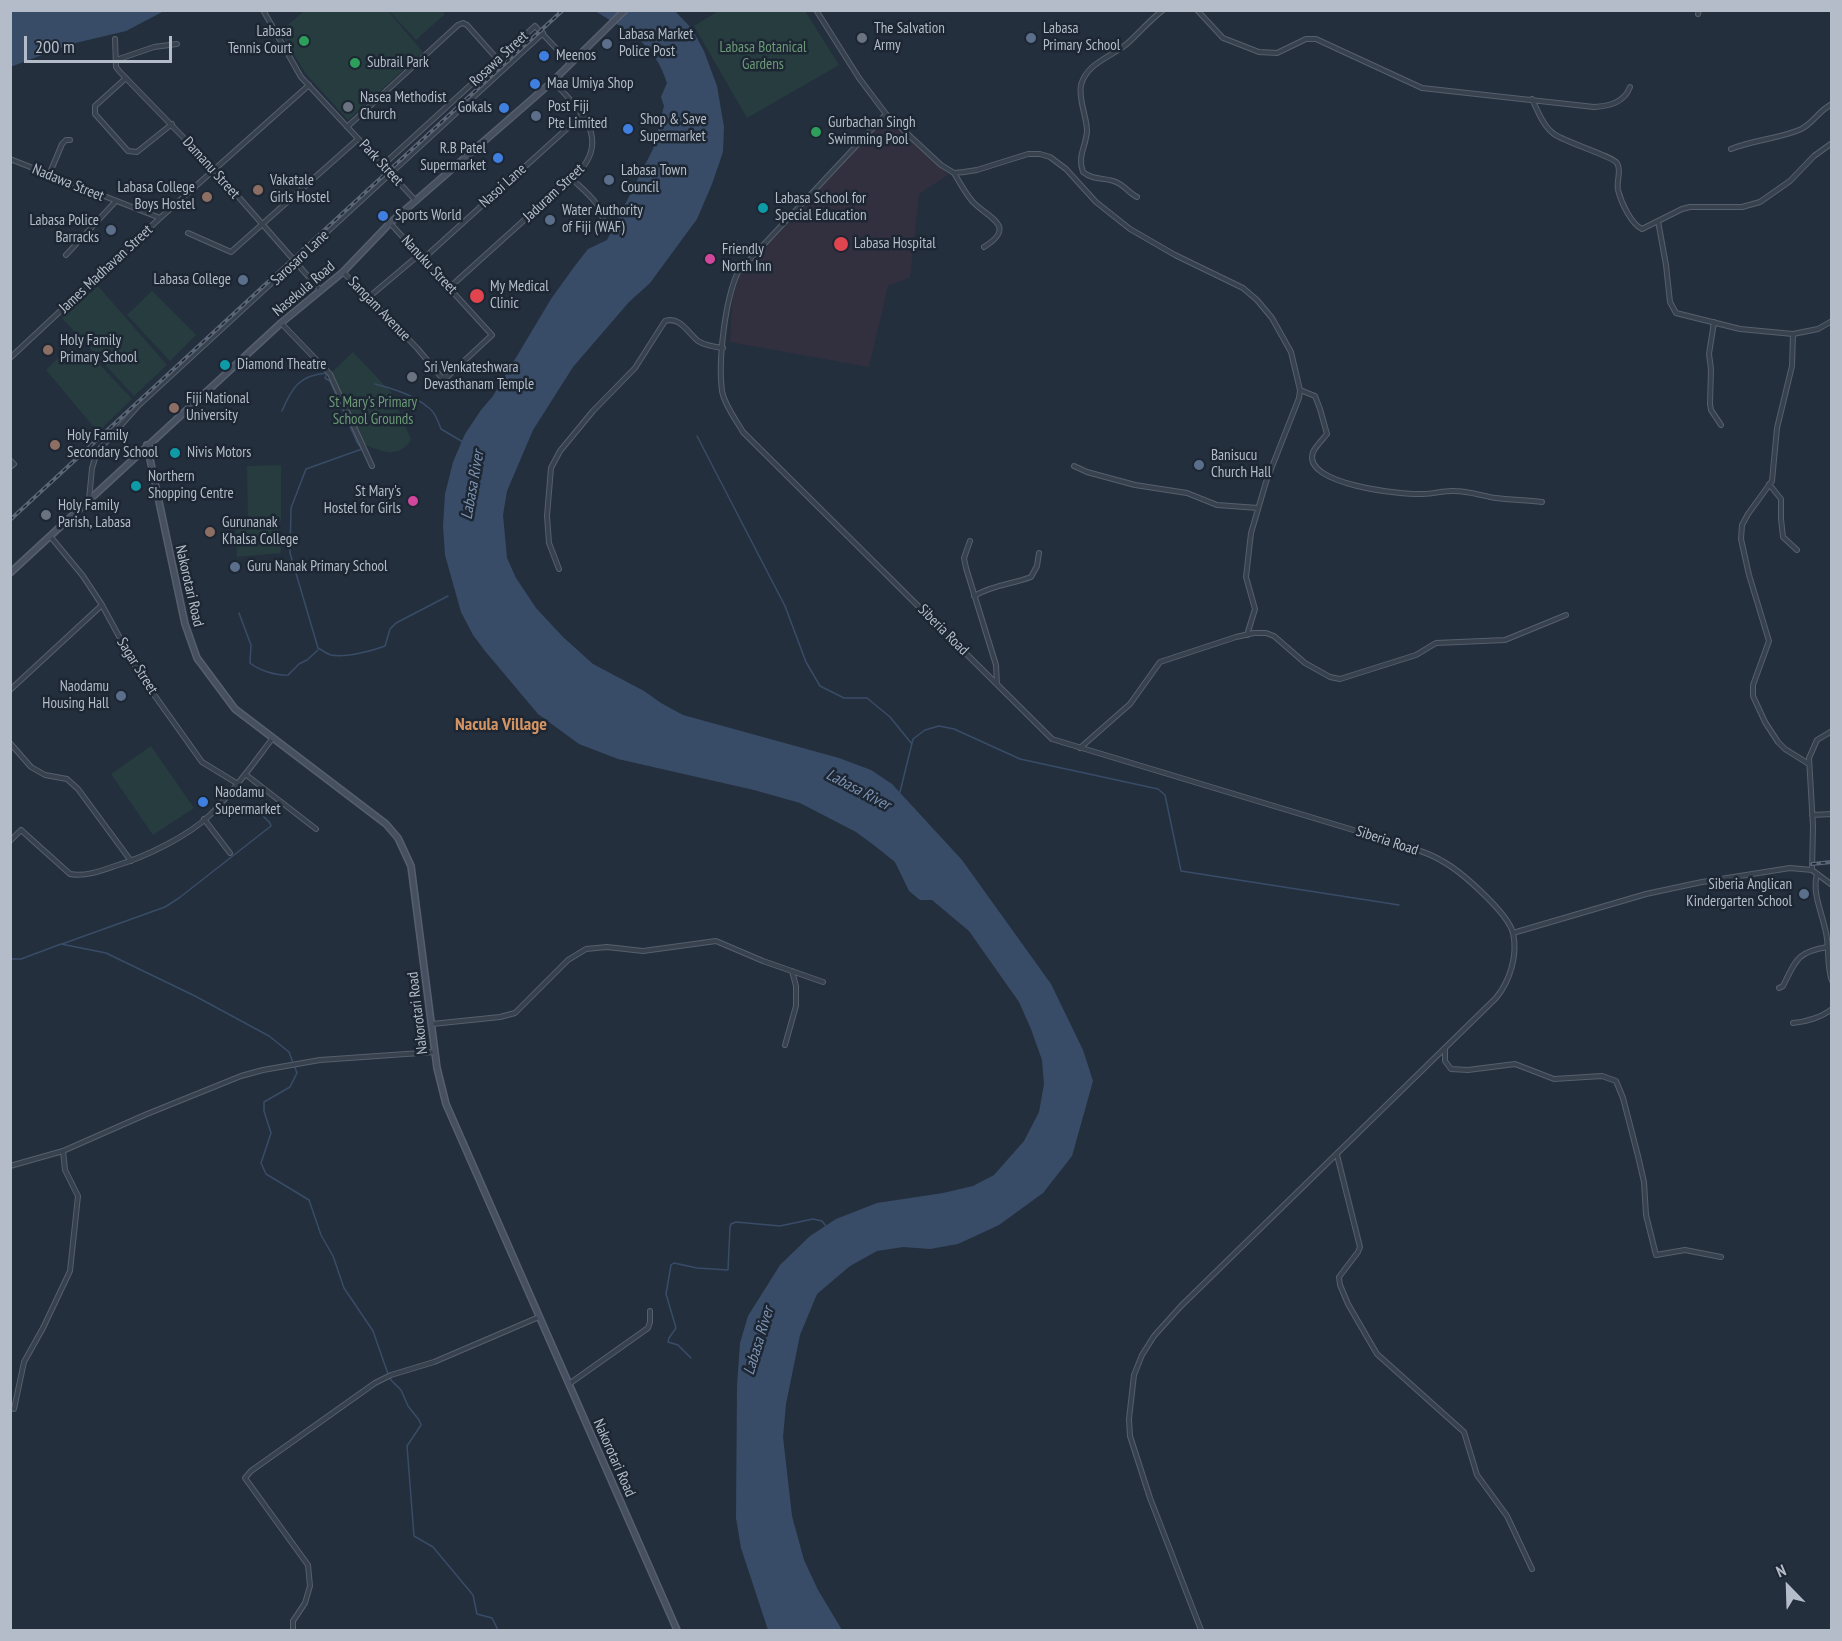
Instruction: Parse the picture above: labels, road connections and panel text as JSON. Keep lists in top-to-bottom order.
{
  "streets": {
    "street": [
      "Rosawa Street",
      "Park Street",
      "Damanu Street",
      "Nadawa Street",
      "Nasoi Lane",
      "Jaduram Street",
      "Sarosaro Lane",
      "Nanuku Street",
      "James Madhavan Street",
      "Nasekula Road",
      "Sangam Avenue",
      "Nakorotari Road",
      "Siberia Road",
      "Sagar Street"
    ]
  },
  "crossings": [
    ["Rosawa Street", "Park Street"],
    ["Rosawa Street", "Sarosaro Lane"],
    ["Park Street", "Sarosaro Lane"],
    ["Park Street", "James Madhavan Street"],
    ["Park Street", "Nasekula Road"],
    ["Damanu Street", "Sarosaro Lane"],
    ["Damanu Street", "James Madhavan Street"],
    ["Damanu Street", "Nasekula Road"],
    ["Nadawa Street", "James Madhavan Street"],
    ["Nasoi Lane", "Jaduram Street"],
    ["Nasoi Lane", "Nanuku Street"],
    ["Jaduram Street", "Nanuku Street"],
    ["Jaduram Street", "Nasekula Road"],
    ["Sarosaro Lane", "Nasekula Road"],
    ["Nanuku Street", "Nasekula Road"],
    ["Nanuku Street", "Sangam Avenue"],
    ["Nasekula Road", "Sangam Avenue"],
    ["Nasekula Road", "Nakorotari Road"],
    ["Nasekula Road", "Sagar Street"]
  ],
  "districts": ["Nacula Village"],
  "water": ["Labasa River"],
  "parks": ["Labasa Botanical Gardens", "St Mary's Primary School Grounds"],
  "places": [
    "The Salvation Army",
    "Labasa Primary School",
    "Labasa Tennis Court",
    "Labasa Market Police Post",
    "Meenos",
    "Subrail Park",
    "Maa Umiya Shop",
    "Nasea Methodist Church",
    "Gokals",
    "Post Fiji Pte Limited",
    "Shop & Save Supermarket",
    "Gurbachan Singh Swimming Pool",
    "R.B Patel Supermarket",
    "Labasa Town Council",
    "Vakatale Girls Hostel",
    "Labasa College Boys Hostel",
    "Labasa School for Special Education",
    "Sports World",
    "Water Authority of Fiji (WAF)",
    "Labasa Police Barracks",
    "Labasa Hospital",
    "Friendly North Inn",
    "Labasa College",
    "My Medical Clinic",
    "Holy Family Primary School",
    "Diamond Theatre",
    "Sri Venkateshwara Devasthanam Temple",
    "Fiji National University",
    "Holy Family Secondary School",
    "Nivis Motors",
    "Banisucu Church Hall",
    "Northern Shopping Centre",
    "St Mary's Hostel for Girls",
    "Holy Family Parish, Labasa",
    "Gurunanak Khalsa College",
    "Guru Nanak Primary School",
    "Naodamu Housing Hall",
    "Naodamu Supermarket",
    "Siberia Anglican Kindergarten School"
  ],
  "scale_bar": "200 m",
  "north": "top left"
}
